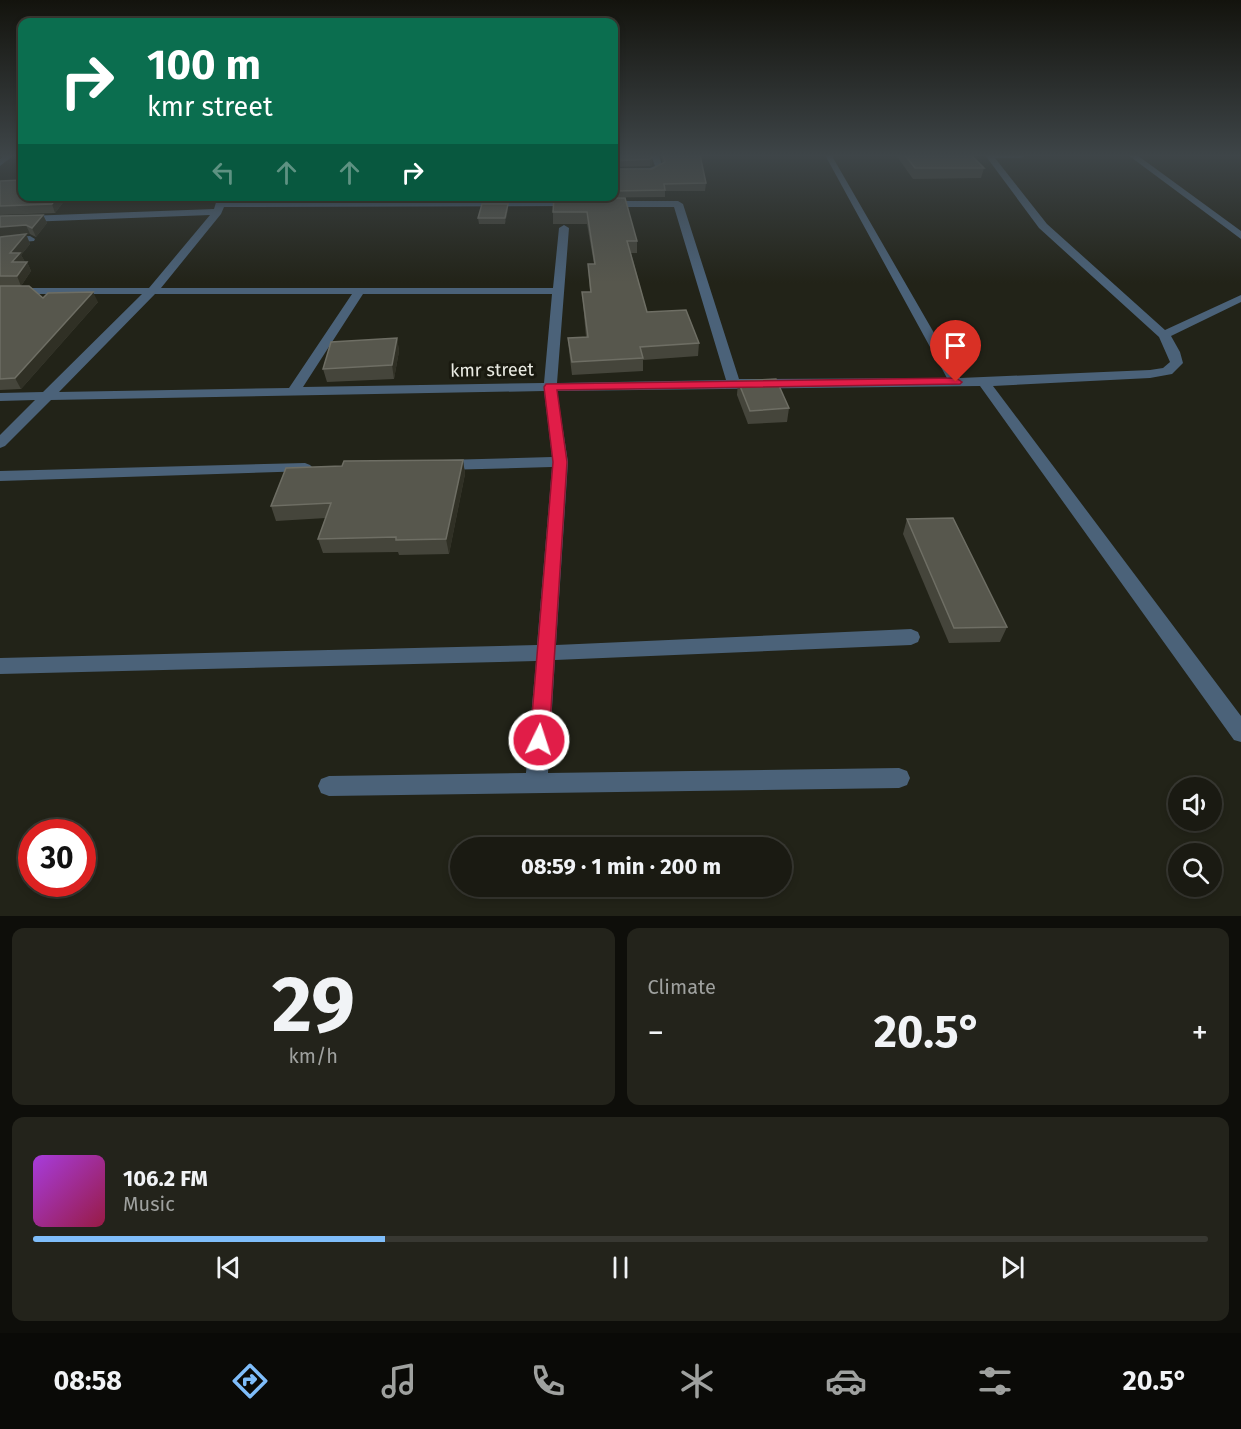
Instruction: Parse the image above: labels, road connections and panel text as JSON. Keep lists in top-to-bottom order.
{
  "streets": {
    "street": ["kmr street"]
  },
  "page": {
    "turn": ["100 m", "kmr street"],
    "limit": "30",
    "trip": "08:59 · 1 min · 200 m",
    "tile": [
      ["29", "km/h"],
      "Climate"
    ],
    "heat": ["−", "20.5°", "+"],
    "song": ["106.2 FM", "Music"],
    "tabs": ["08:58", "20.5°"]
  }
}
